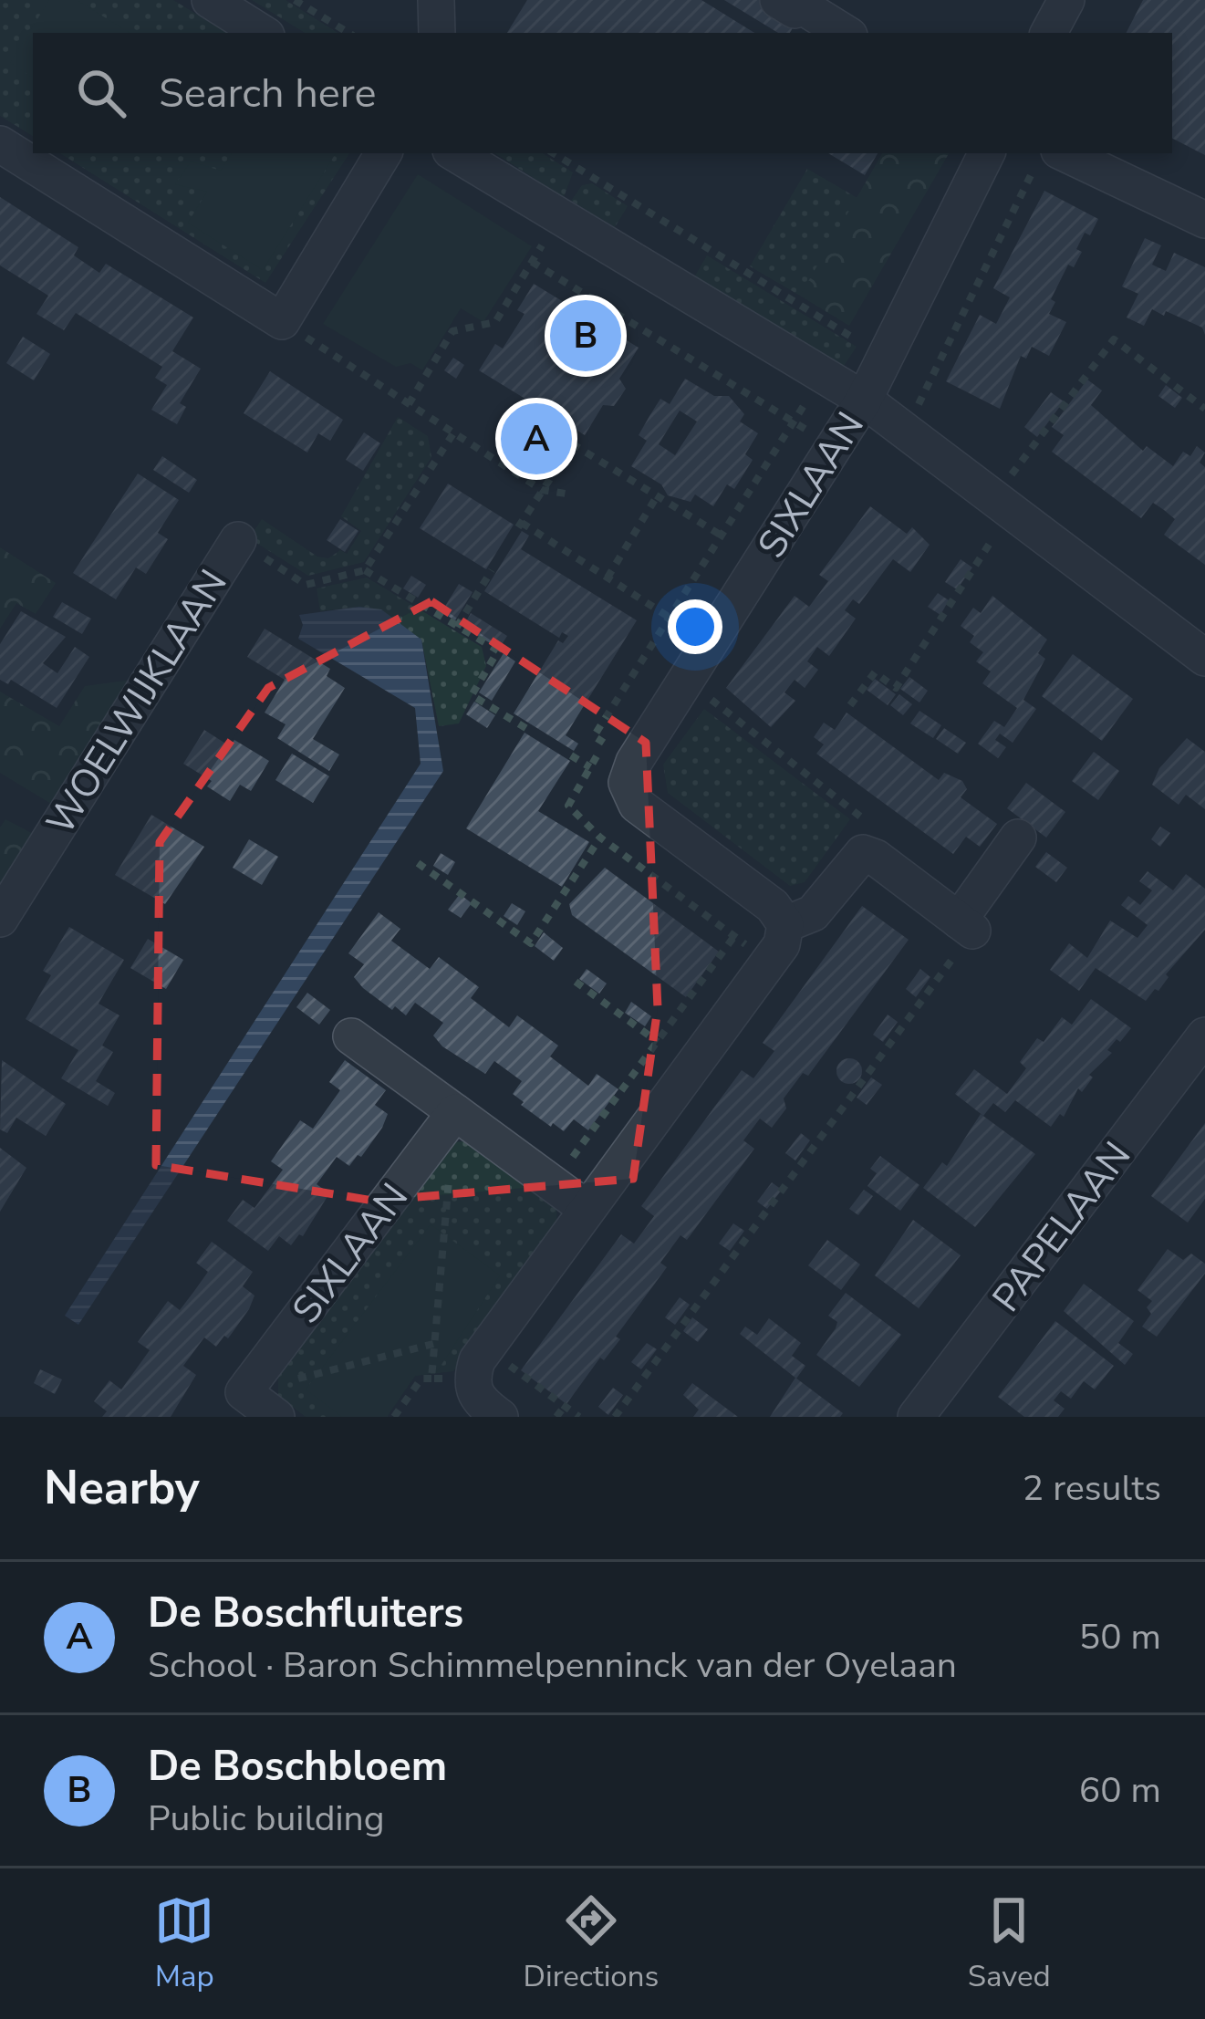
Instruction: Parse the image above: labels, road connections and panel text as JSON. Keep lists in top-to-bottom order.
{
  "streets": {
    "street": ["SIXLAAN", "WOELWIJKLAAN", "PAPELAAN"]
  },
  "page": {
    "search": "Search here",
    "pins": ["B", "A"],
    "heading": ["Nearby", "2 results"],
    "list": [
      {
        "mark": "A",
        "name": "De Boschfluiters",
        "note": "School · Baron Schimmelpenninck van der Oyelaan",
        "value": "50 m"
      },
      {
        "mark": "B",
        "name": "De Boschbloem",
        "note": "Public building",
        "value": "60 m"
      }
    ],
    "nav": ["Map", "Directions", "Saved"]
  }
}
